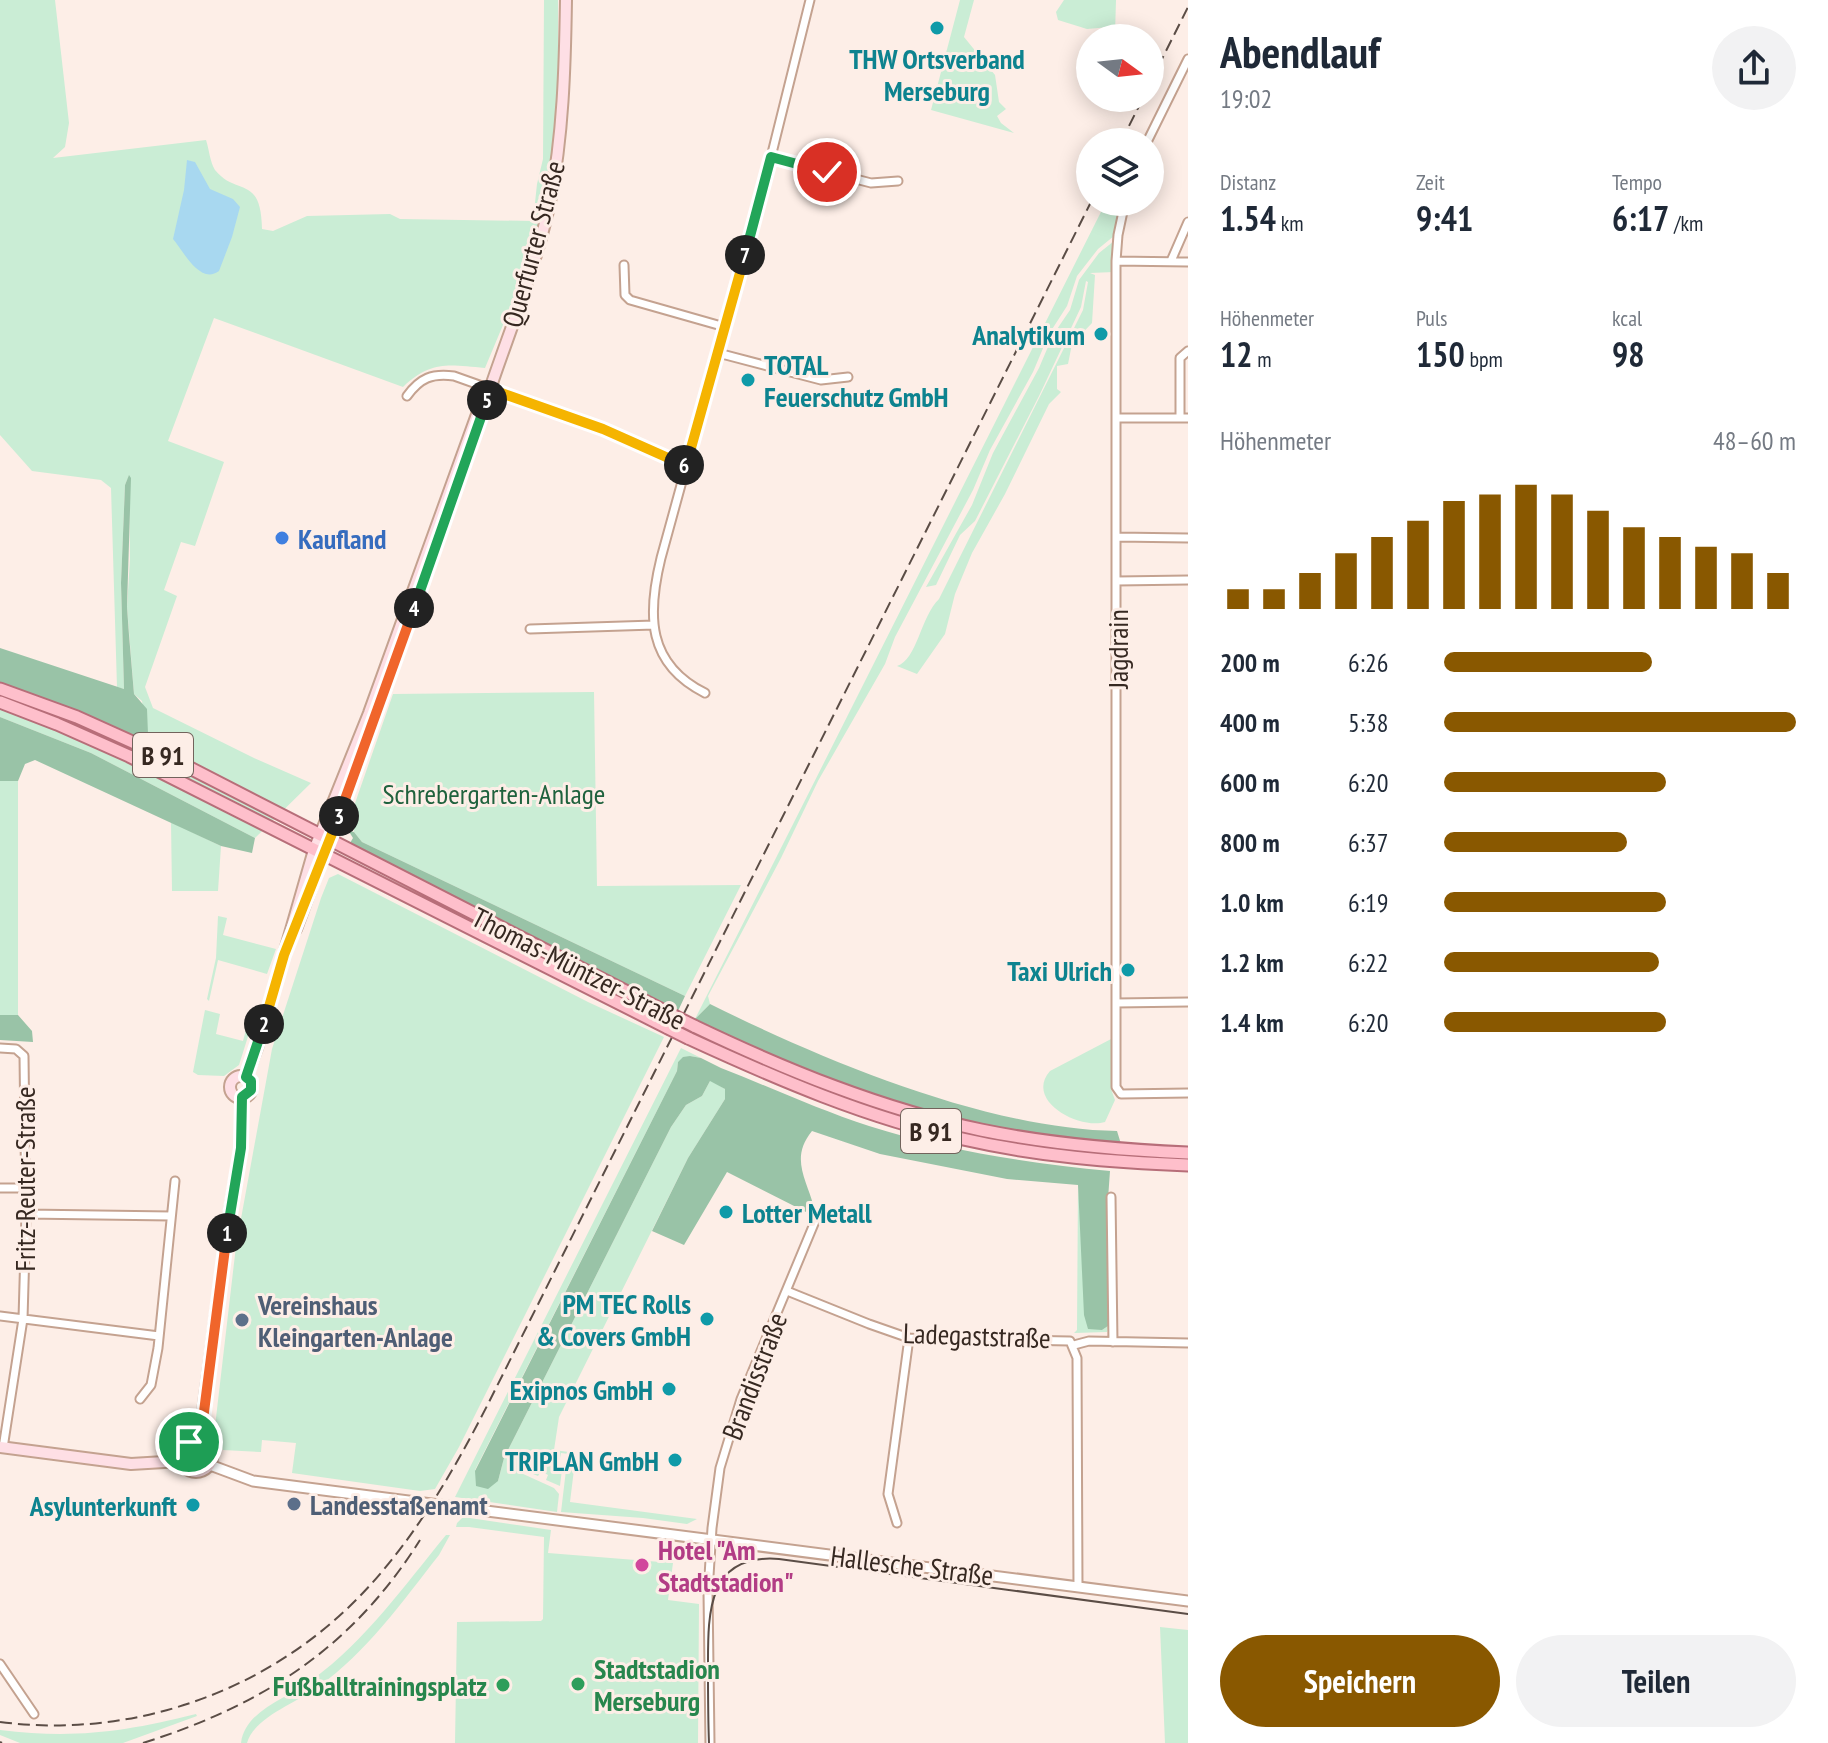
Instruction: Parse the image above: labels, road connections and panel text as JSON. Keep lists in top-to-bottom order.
{
  "streets": {
    "main road": ["Querfurter Straße", "B 91", "Thomas-Müntzer-Straße"],
    "street": [
      "Jagdrain",
      "Fritz-Reuter-Straße",
      "Ladegaststraße",
      "Brandisstraße",
      "Hallesche Straße"
    ]
  },
  "crossings": [
    ["Querfurter Straße", "Thomas-Müntzer-Straße"],
    ["Ladegaststraße", "Brandisstraße"],
    ["Ladegaststraße", "Hallesche Straße"],
    ["Brandisstraße", "Hallesche Straße"]
  ],
  "parks": ["Schrebergarten-Anlage"],
  "places": [
    "THW Ortsverband Merseburg",
    "Analytikum",
    "TOTAL Feuerschutz GmbH",
    "Kaufland",
    "Taxi Ulrich",
    "Lotter Metall",
    "PM TEC Rolls & Covers GmbH",
    "Vereinshaus Kleingarten-Anlage",
    "Exipnos GmbH",
    "TRIPLAN GmbH",
    "Landesstaßenamt",
    "Asylunterkunft",
    "Hotel \"Am Stadtstadion\"",
    "Stadtstadion Merseburg",
    "Fußballtrainingsplatz"
  ],
  "north": "right",
  "page": {
    "heading": ["Abendlauf", "19:02"],
    "stats": [
      ["Distanz", "1.54 km"],
      ["Zeit", "9:41"],
      ["Tempo", "6:17 /km"],
      ["Höhenmeter", "12 m"],
      ["Puls", "150 bpm"],
      ["kcal", "98"]
    ],
    "pins": [
      "7",
      "5",
      "6",
      "4",
      "3",
      "2",
      "1"
    ],
    "chart": ["Höhenmeter", "48–60 m"],
    "list": [
      {
        "name": "200 m",
        "note": "6:26"
      },
      {
        "name": "400 m",
        "note": "5:38"
      },
      {
        "name": "600 m",
        "note": "6:20"
      },
      {
        "name": "800 m",
        "note": "6:37"
      },
      {
        "name": "1.0 km",
        "note": "6:19"
      },
      {
        "name": "1.2 km",
        "note": "6:22"
      },
      {
        "name": "1.4 km",
        "note": "6:20"
      }
    ],
    "buttons": ["Speichern", "Teilen"]
  }
}
